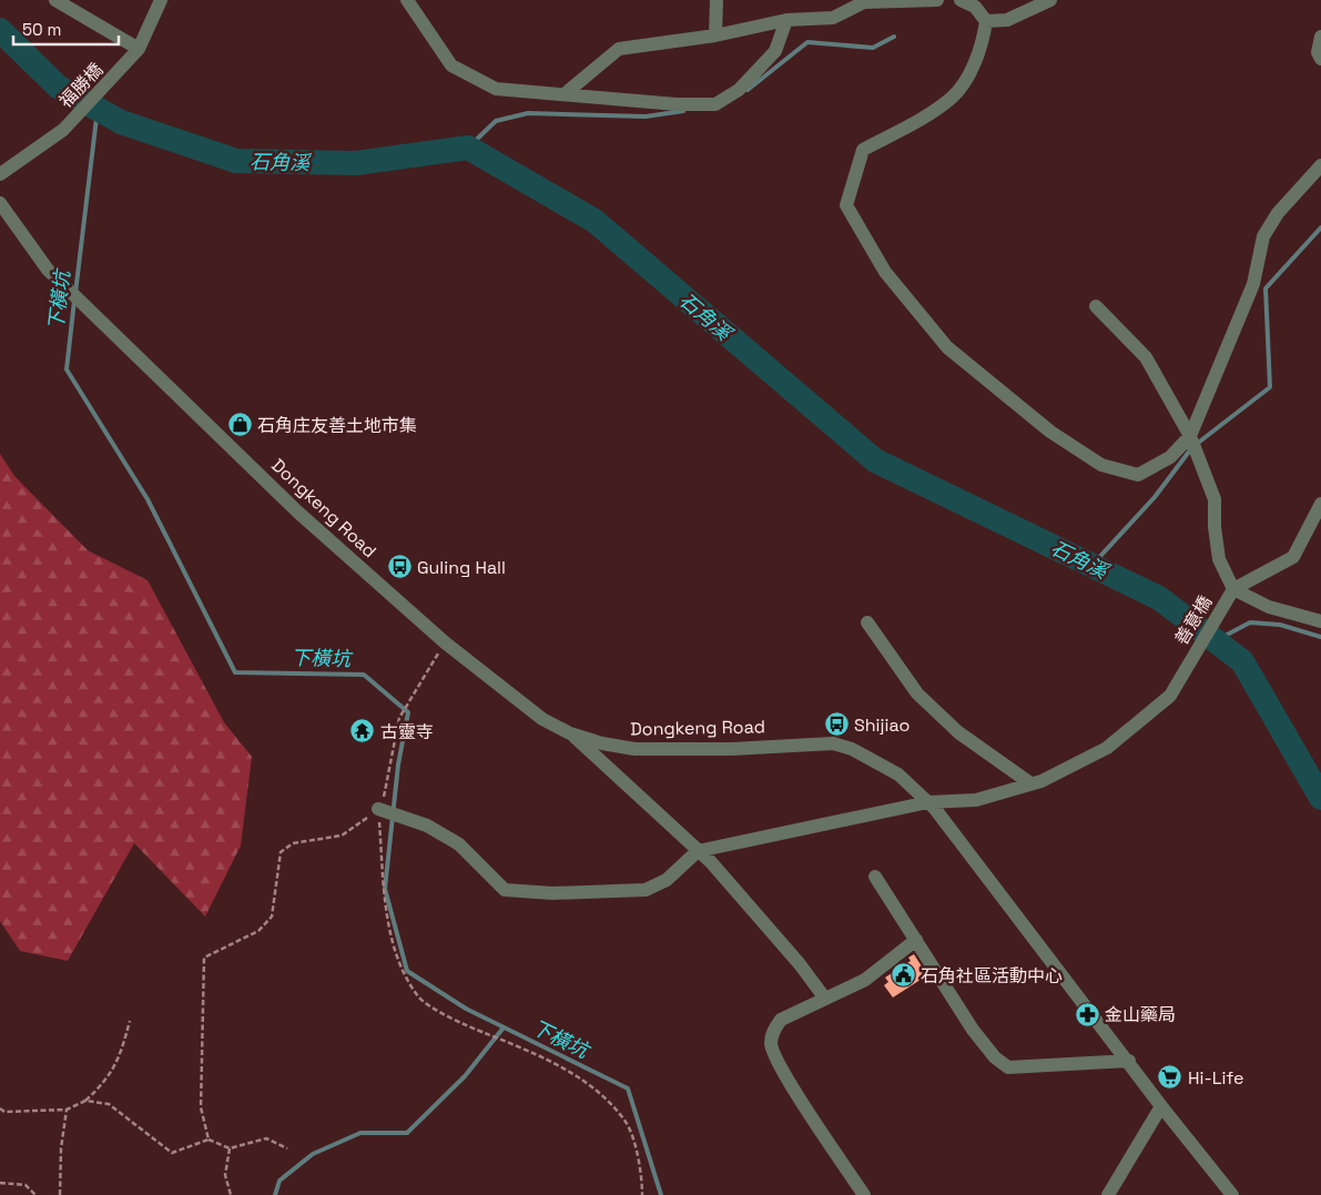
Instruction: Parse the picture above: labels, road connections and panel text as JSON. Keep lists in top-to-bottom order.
{
  "streets": {
    "street": ["福勝橋", "Dongkeng Road", "善意橋"]
  },
  "crossings": [
    ["Dongkeng Road", "善意橋"]
  ],
  "water": ["石角溪", "下橫坑"],
  "places": {
    "shop": ["石角庄友善土地市集"],
    "bus stop": ["Guling Hall", "Shijiao"],
    "temple": ["古靈寺"],
    "public building": ["石角社區活動中心"],
    "pharmacy": ["金山藥局"],
    "supermarket": ["Hi-Life"]
  },
  "scale_bar": "50 m"
}
